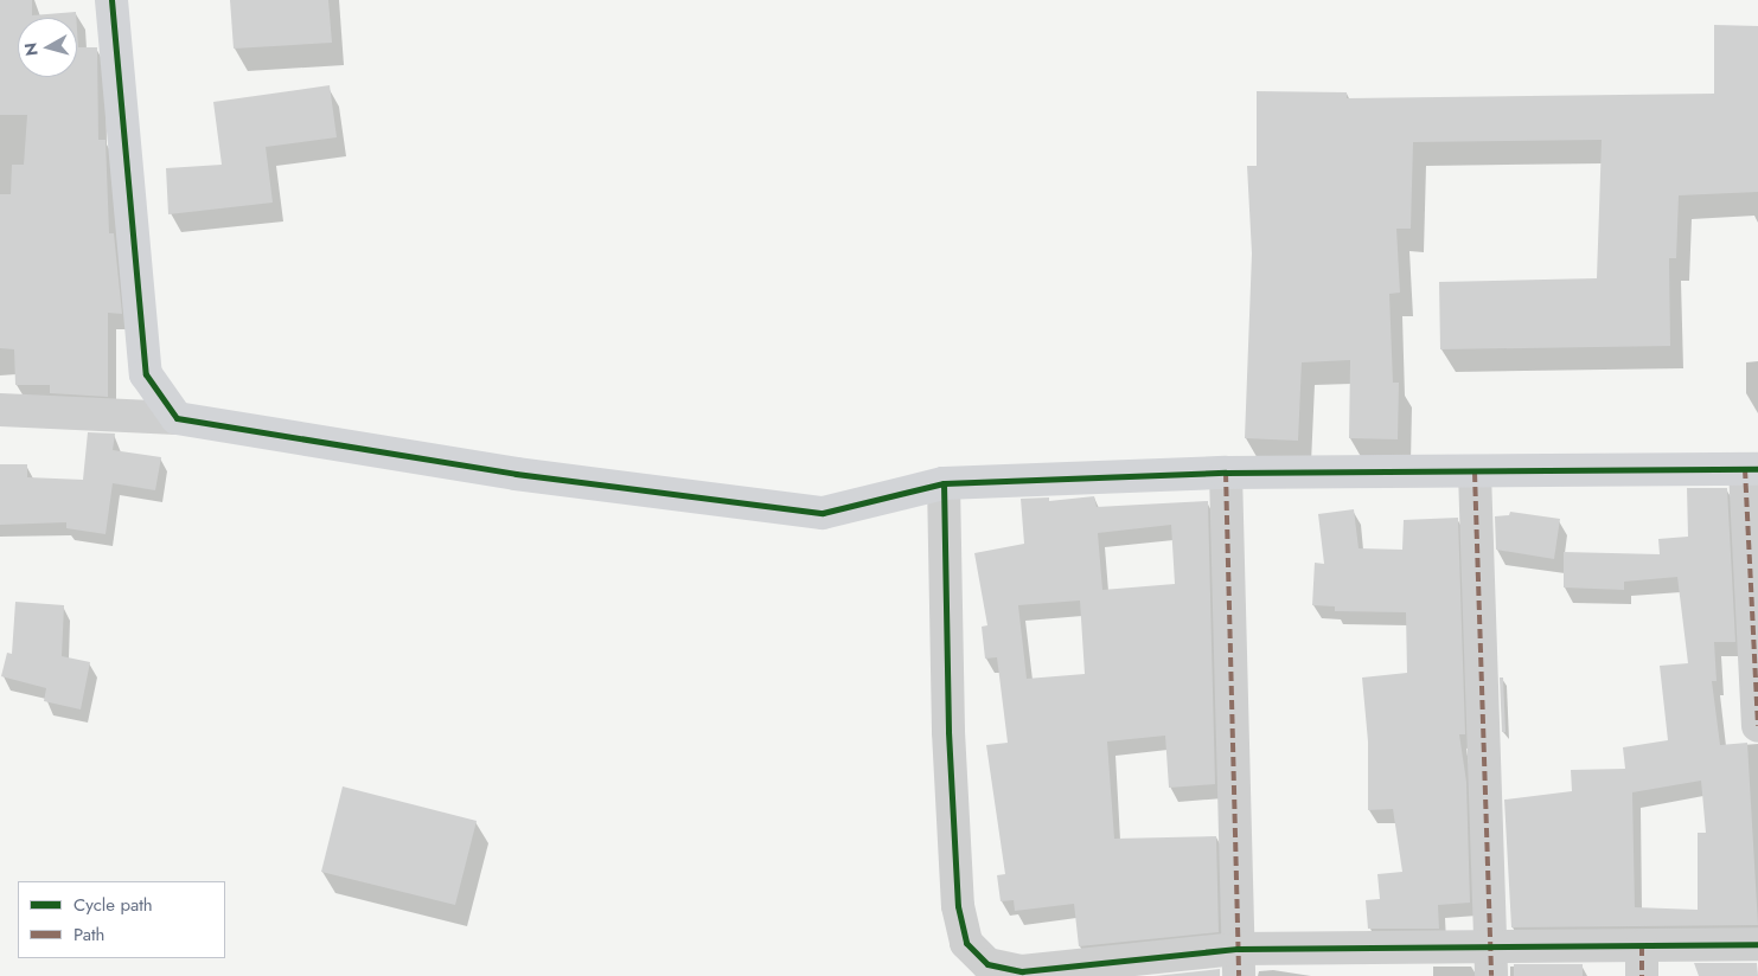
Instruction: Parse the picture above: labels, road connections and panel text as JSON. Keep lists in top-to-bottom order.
{
  "legend": ["Cycle path", "Path"],
  "north": "left"
}
